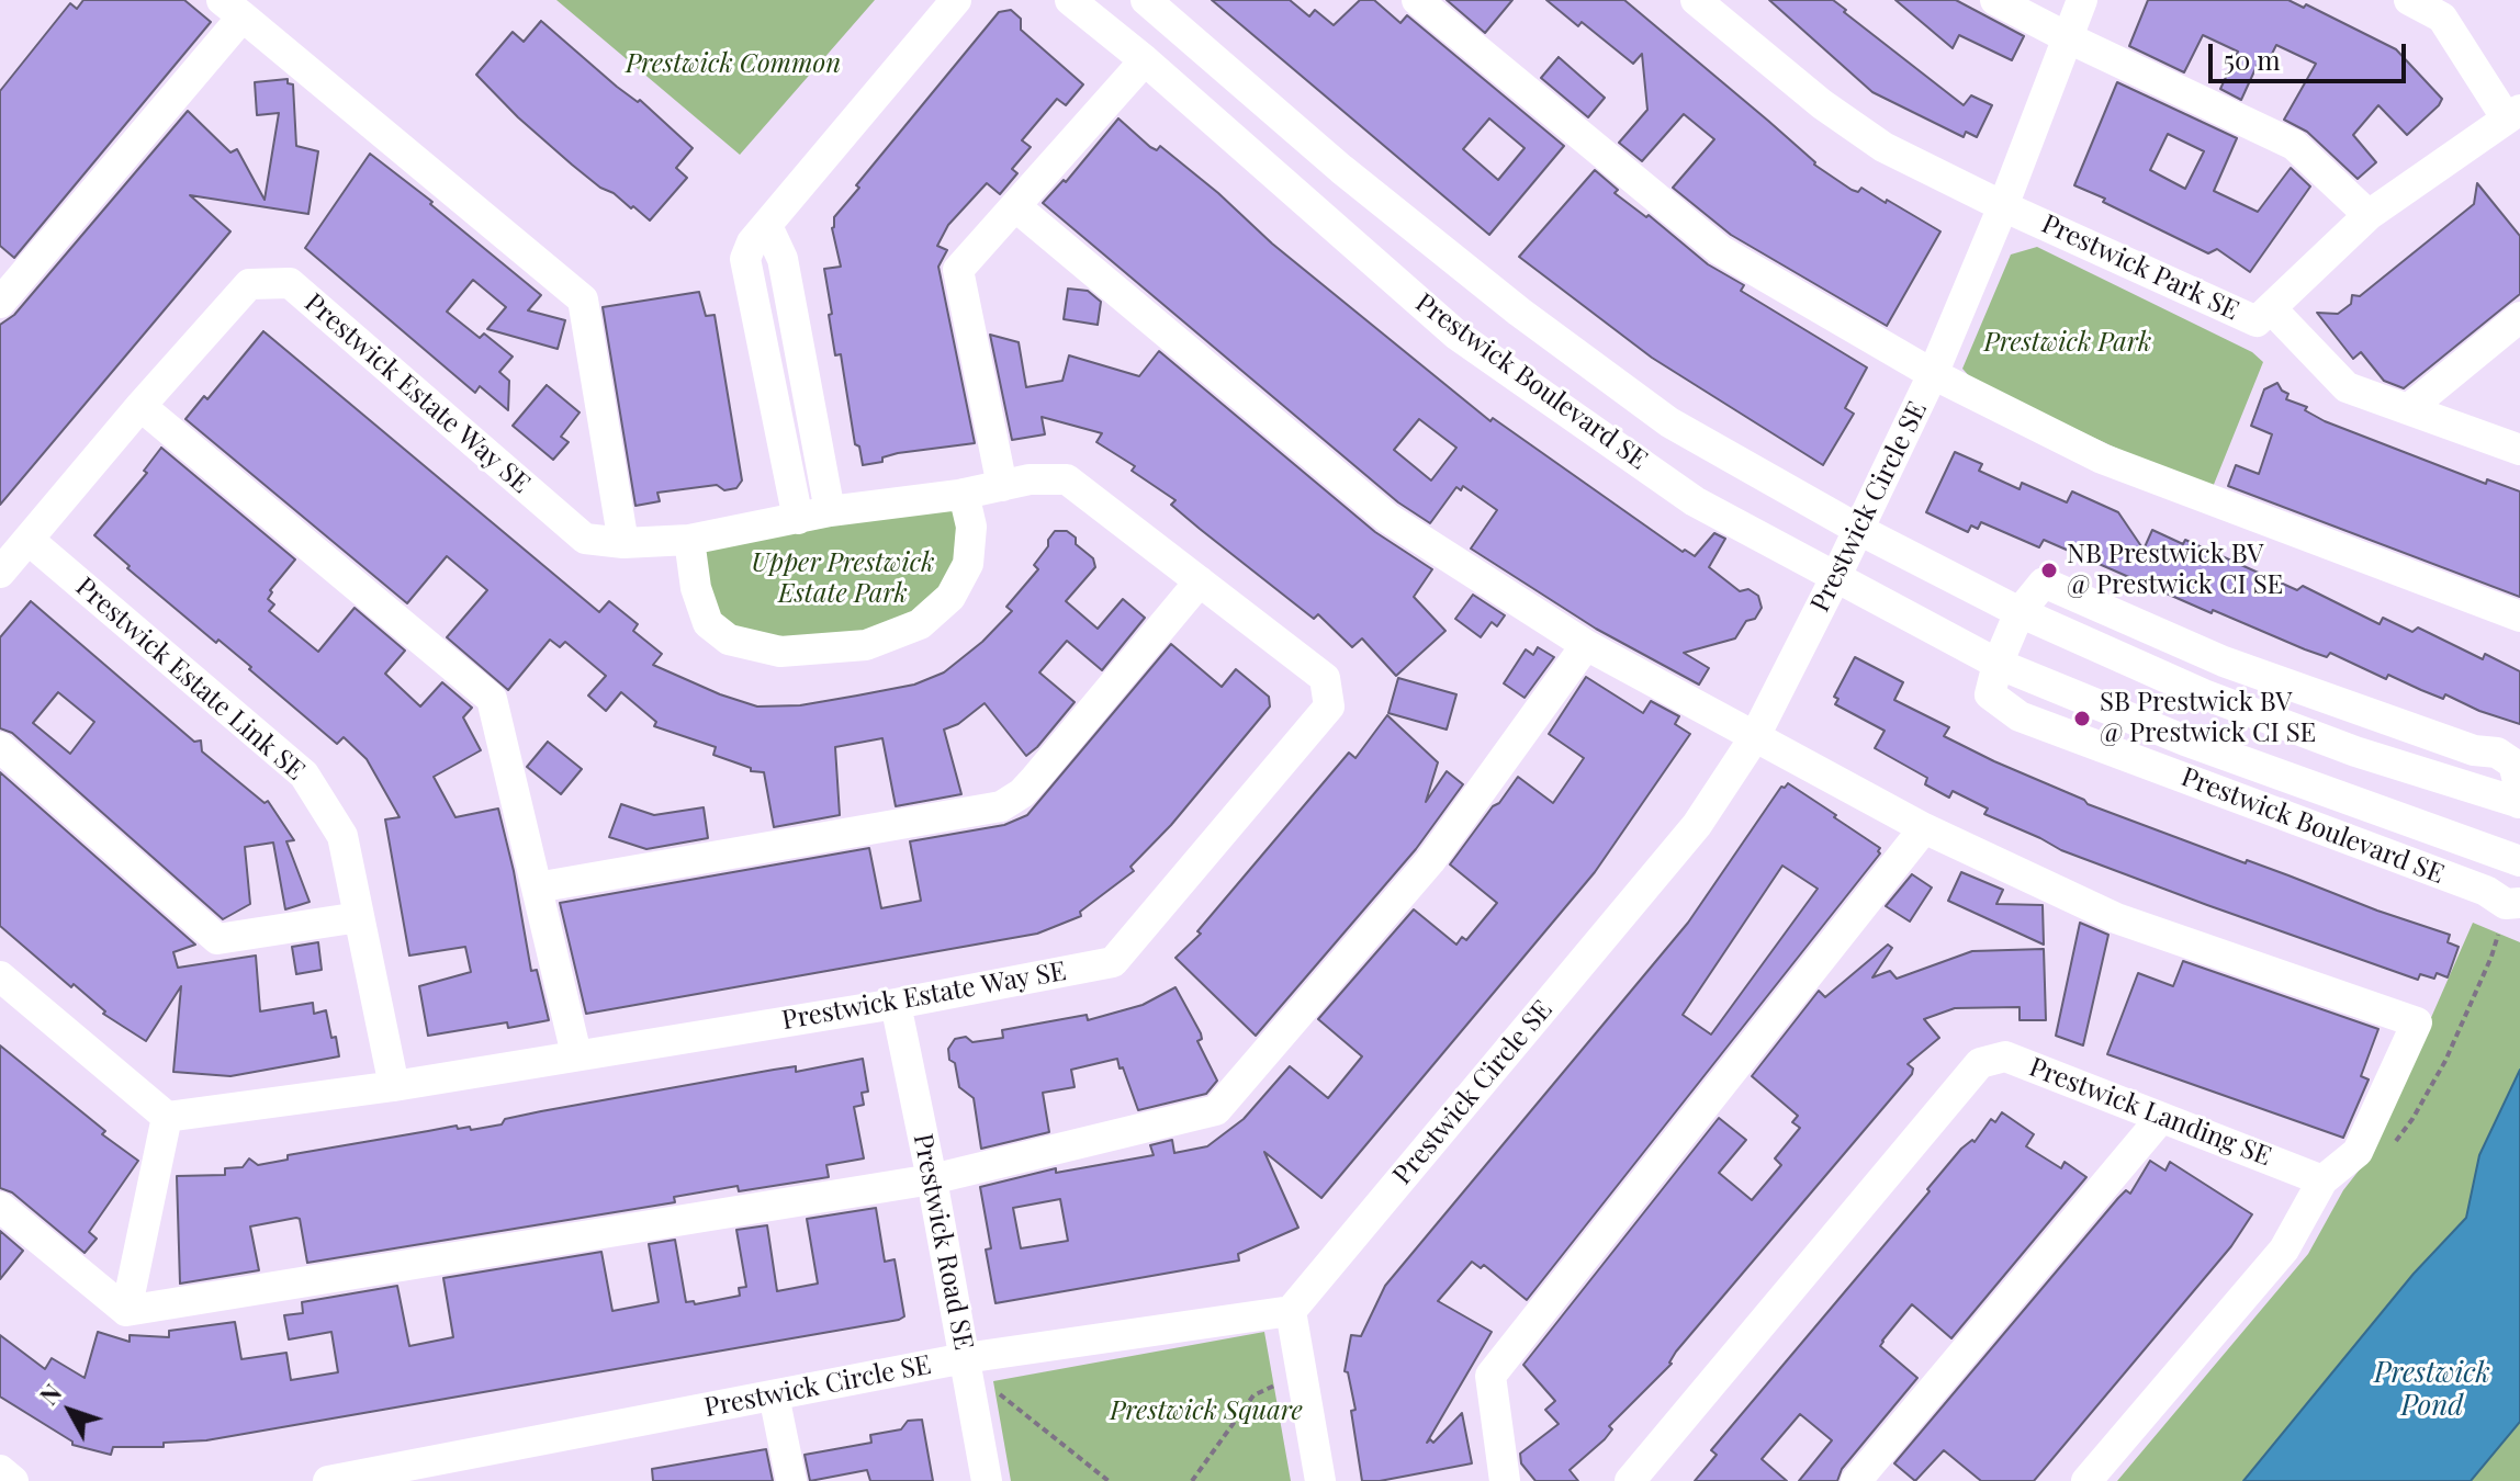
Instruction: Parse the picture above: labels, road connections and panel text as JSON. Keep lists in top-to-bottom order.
{
  "streets": {
    "street": [
      "Prestwick Park SE",
      "Prestwick Boulevard SE",
      "Prestwick Estate Way SE",
      "Prestwick Circle SE",
      "Prestwick Estate Link SE",
      "Prestwick Landing SE",
      "Prestwick Road SE"
    ]
  },
  "crossings": [
    ["Prestwick Park SE", "Prestwick Circle SE"],
    ["Prestwick Boulevard SE", "Prestwick Circle SE"],
    ["Prestwick Estate Way SE", "Prestwick Estate Link SE"],
    ["Prestwick Estate Way SE", "Prestwick Road SE"],
    ["Prestwick Circle SE", "Prestwick Road SE"]
  ],
  "water": ["Prestwick Pond"],
  "parks": [
    "Prestwick Common",
    "Prestwick Park",
    "Upper Prestwick Estate Park",
    "Prestwick Square"
  ],
  "places": ["NB Prestwick BV @ Prestwick CI SE", "SB Prestwick BV @ Prestwick CI SE"],
  "scale_bar": "50 m",
  "north": "top left"
}
